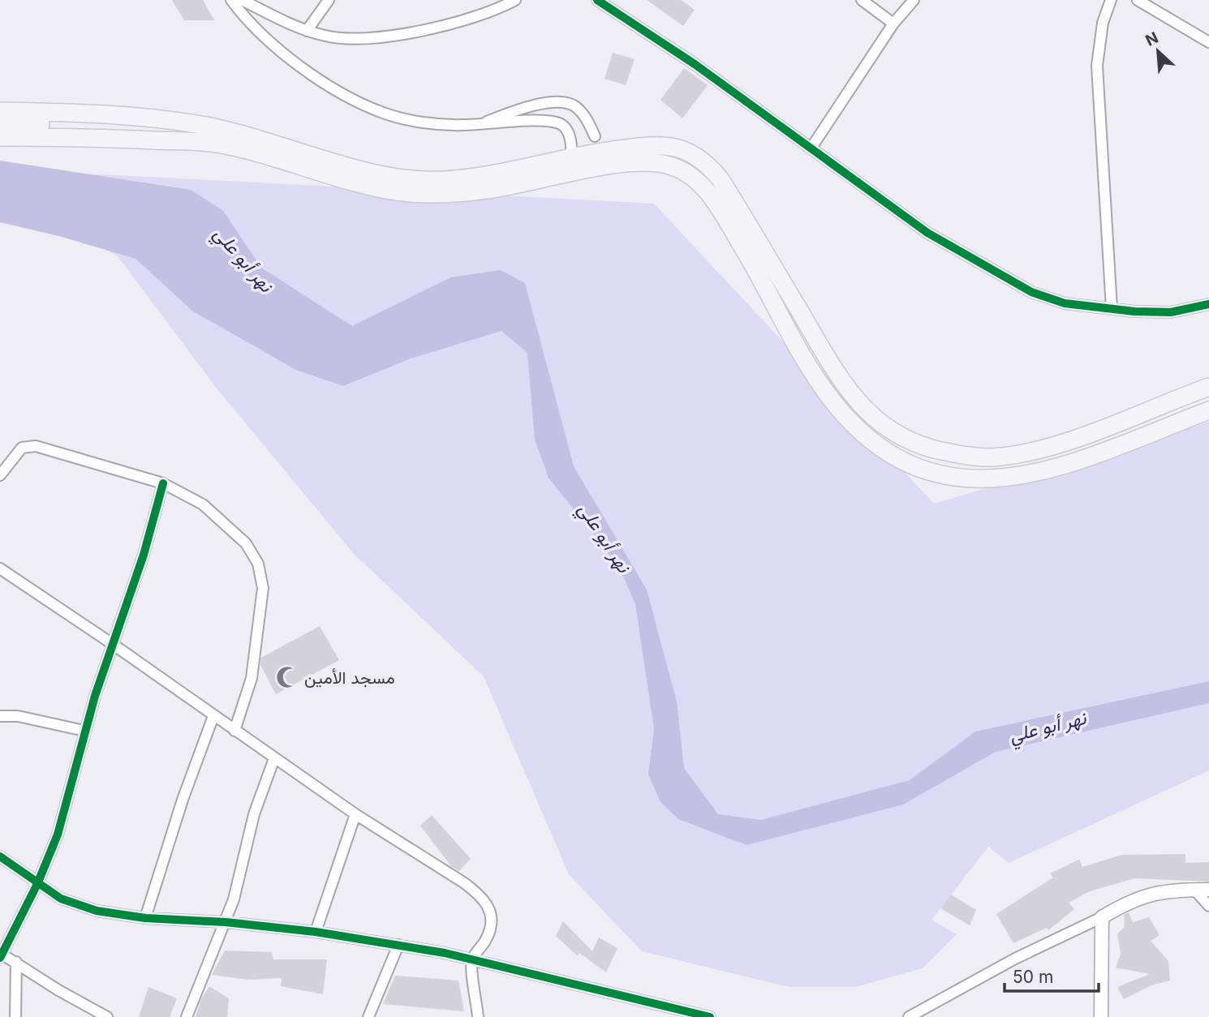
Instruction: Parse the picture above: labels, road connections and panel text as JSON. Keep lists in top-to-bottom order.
{
  "water": ["نهر أبو علي"],
  "places": {
    "mosque": ["مسجد الأمين"]
  },
  "scale_bar": "50 m",
  "north": "top left"
}
